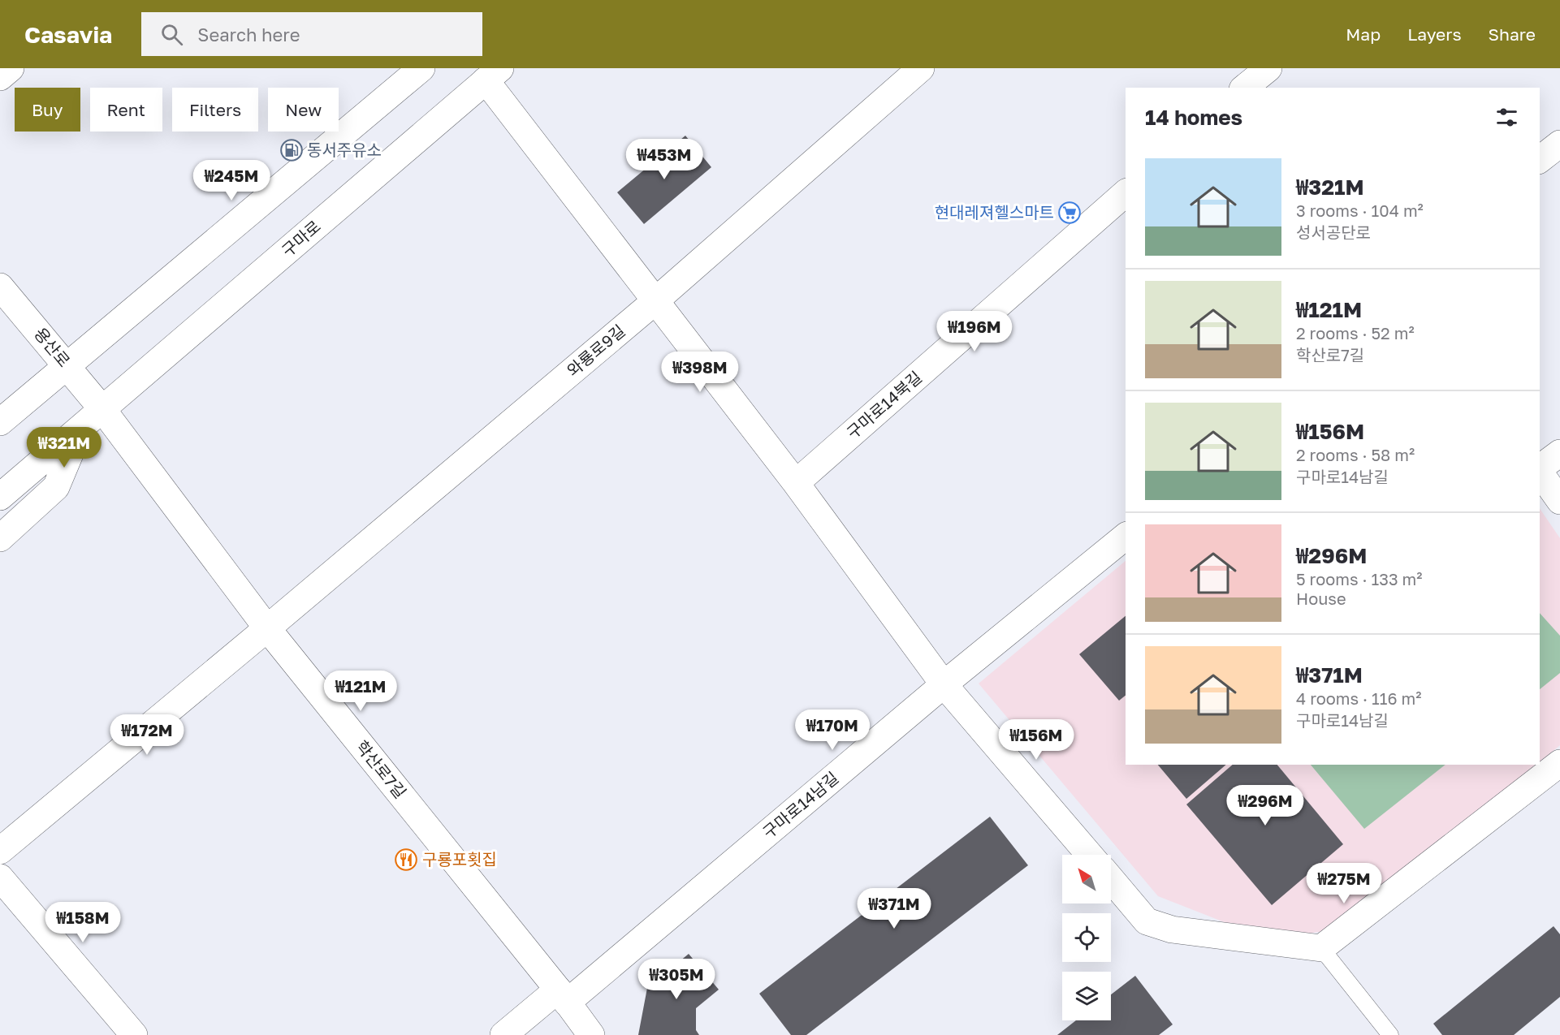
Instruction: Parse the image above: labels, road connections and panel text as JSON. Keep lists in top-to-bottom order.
{
  "streets": {
    "street": [
      "구마로",
      "용산로",
      "와룡로9길",
      "구마로14북길",
      "학산로7길",
      "구마로14남길"
    ]
  },
  "crossings": [
    ["구마로", "용산로"],
    ["구마로", "학산로7길"],
    ["용산로", "학산로7길"],
    ["와룡로9길", "학산로7길"],
    ["학산로7길", "구마로14남길"]
  ],
  "places": {
    "fuel station": ["동서주유소"],
    "supermarket": ["현대레져헬스마트"],
    "restaurant": ["구룡포횟집"]
  },
  "north": "top left",
  "page": {
    "header": "Casavia",
    "search": "Search here",
    "nav": ["Map", "Layers", "Share"],
    "chip": [
      "Buy",
      "Rent",
      "Filters",
      "New"
    ],
    "heading": "14 homes",
    "price": [
      "₩453M",
      "₩245M",
      "₩196M",
      "₩398M",
      "₩321M",
      "₩121M",
      "₩170M",
      "₩172M",
      "₩156M",
      "₩296M",
      "₩275M",
      "₩371M",
      "₩158M",
      "₩305M"
    ],
    "list": [
      {
        "name": "₩321M",
        "note": "3 rooms · 104 m² · 성서공단로"
      },
      {
        "name": "₩121M",
        "note": "2 rooms · 52 m² · 학산로7길"
      },
      {
        "name": "₩156M",
        "note": "2 rooms · 58 m² · 구마로14남길"
      },
      {
        "name": "₩296M",
        "note": "5 rooms · 133 m² · House"
      },
      {
        "name": "₩371M",
        "note": "4 rooms · 116 m² · 구마로14남길"
      }
    ]
  }
}
